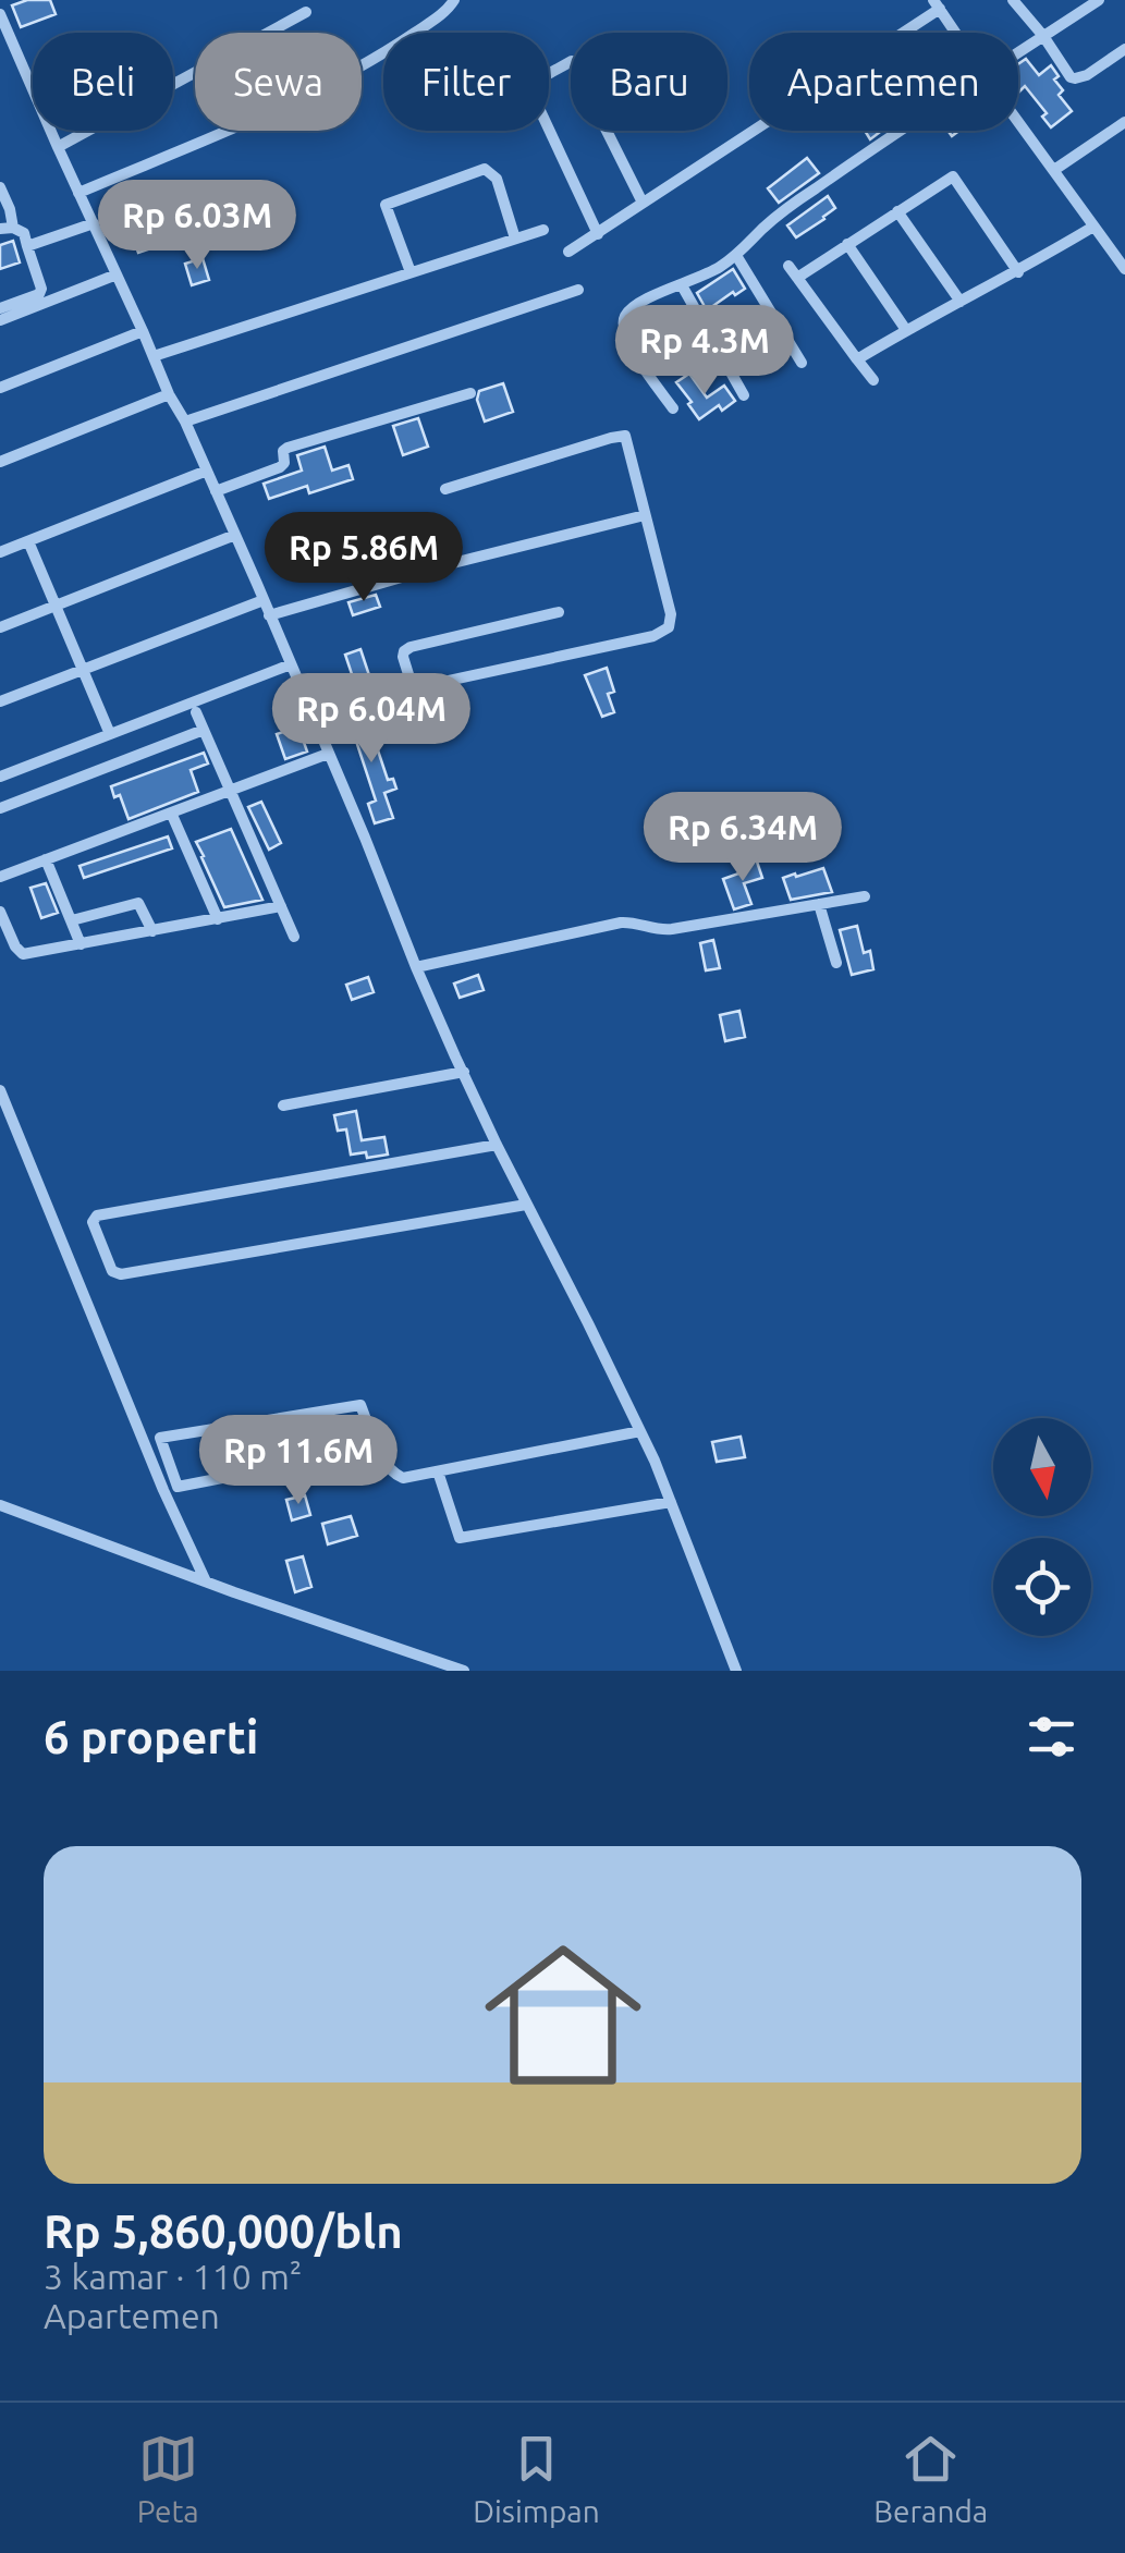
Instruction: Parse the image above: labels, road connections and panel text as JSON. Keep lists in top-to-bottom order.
{
  "north": "bottom",
  "page": {
    "chip": [
      "Beli",
      "Sewa",
      "Filter",
      "Baru",
      "Apartemen"
    ],
    "price": [
      "Rp 6.03M",
      "Rp 4.3M",
      "Rp 5.86M",
      "Rp 6.04M",
      "Rp 6.34M",
      "Rp 11.6M"
    ],
    "heading": "6 properti",
    "list": [
      {
        "name": "Rp 5,860,000/bln",
        "note": "3 kamar · 110 m² · Apartemen"
      }
    ],
    "tabs": ["Peta", "Disimpan", "Beranda"]
  }
}
